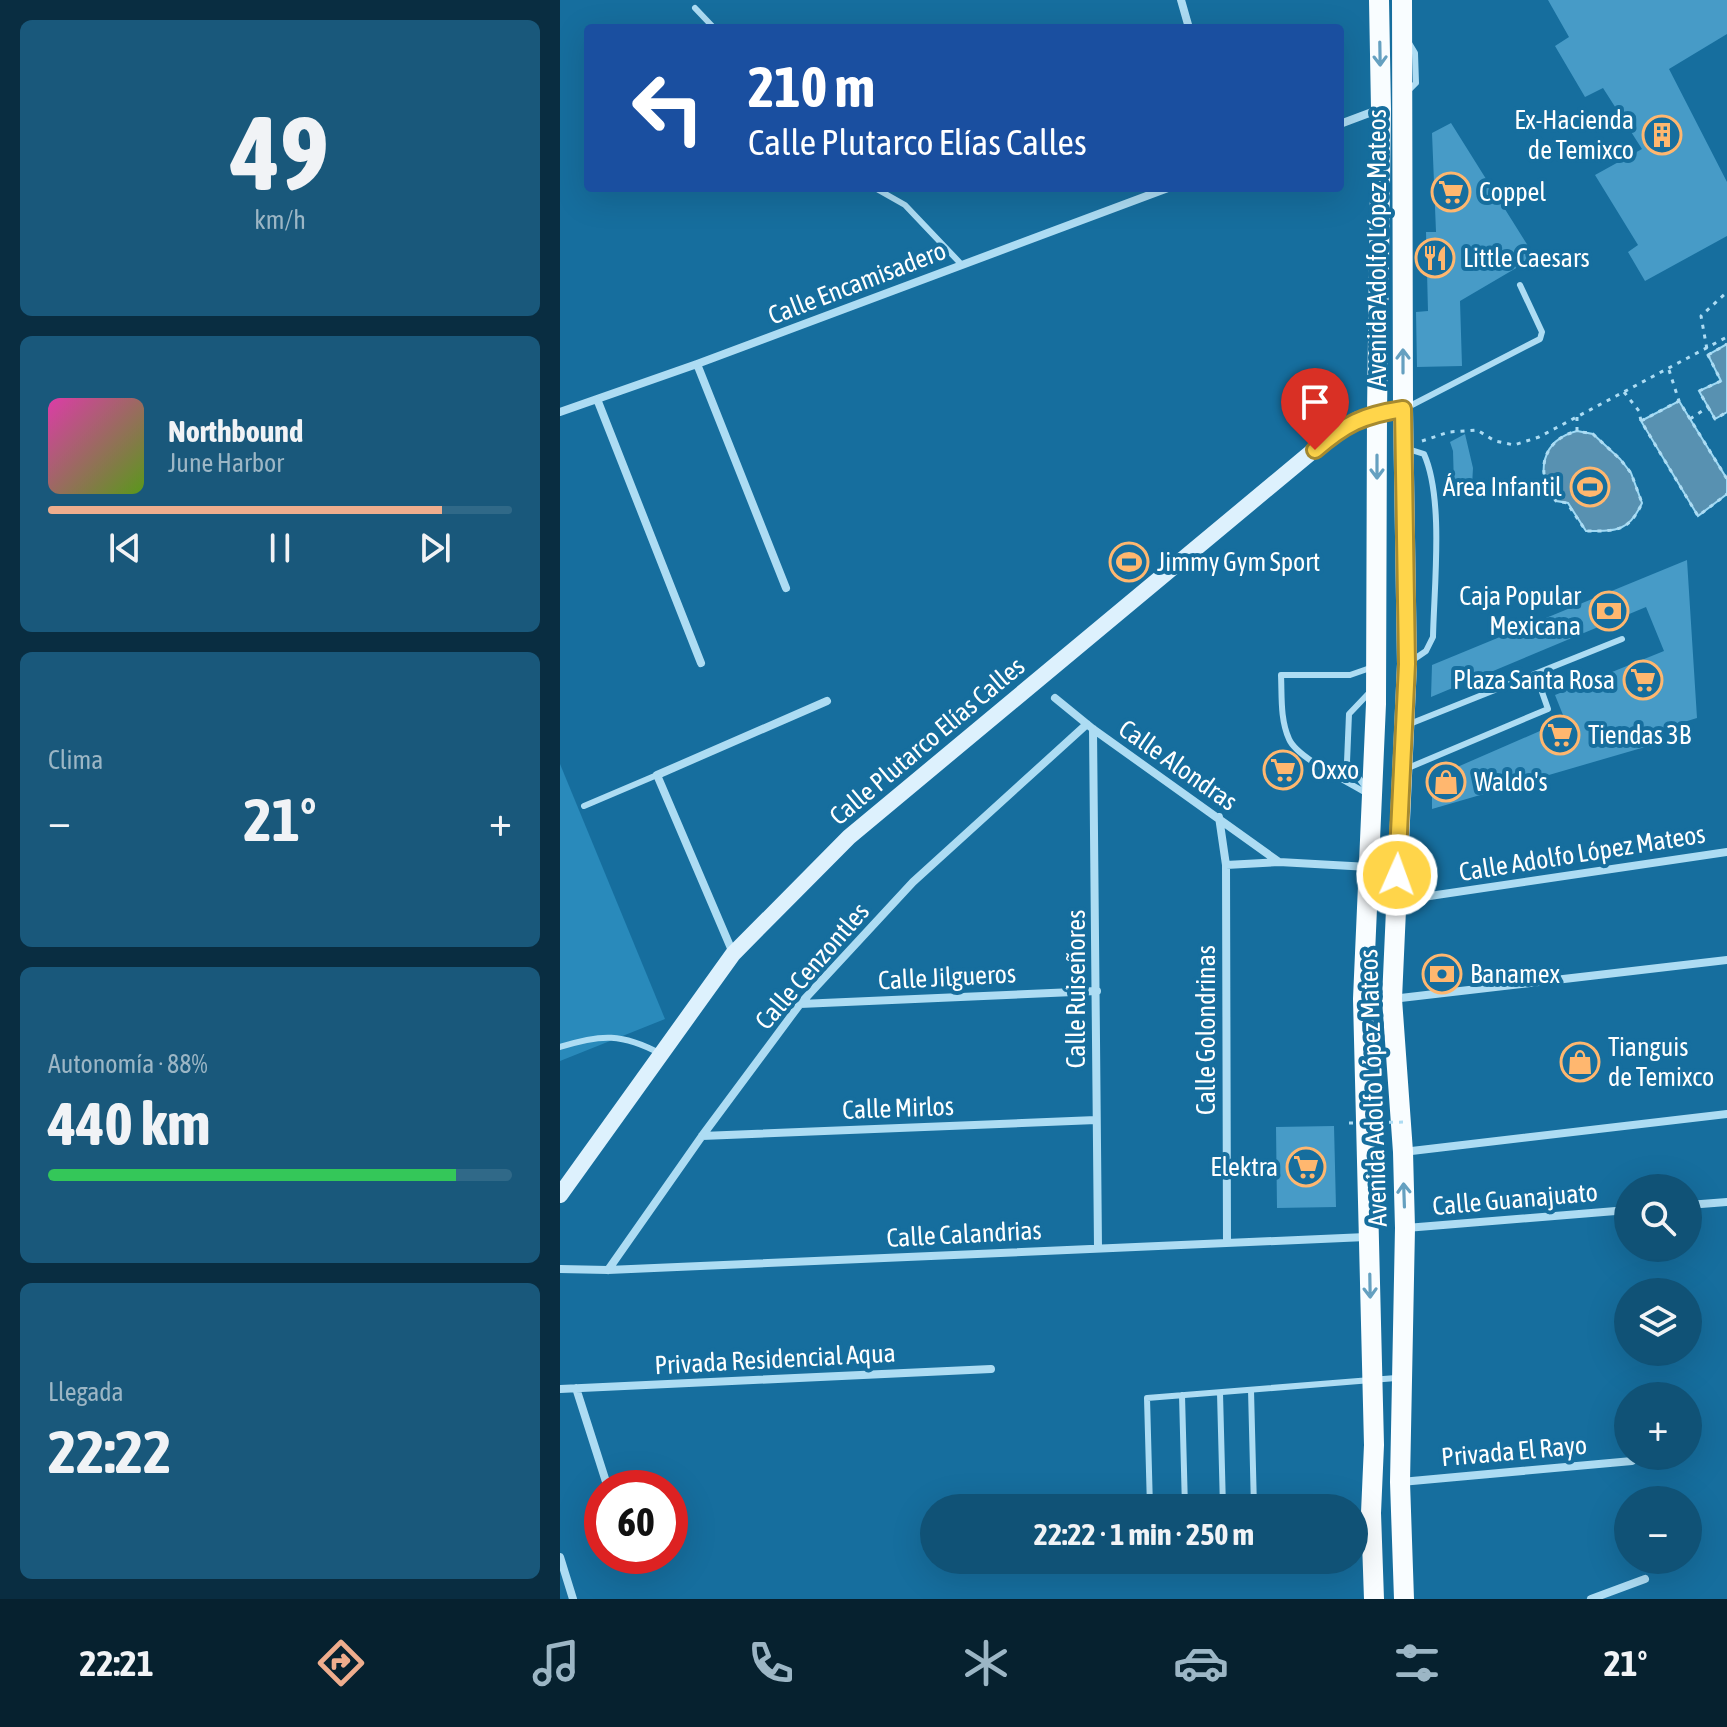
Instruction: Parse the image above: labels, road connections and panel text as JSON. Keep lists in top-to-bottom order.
{
  "streets": {
    "main road": ["Avenida Adolfo López Mateos"],
    "street": [
      "Calle Encamisadero",
      "Calle Plutarco Elías Calles",
      "Calle Alondras",
      "Calle Adolfo López Mateos",
      "Calle Cenzontles",
      "Calle Jilgueros",
      "Calle Ruiseñores",
      "Calle Golondrinas",
      "Calle Mirlos",
      "Calle Guanajuato",
      "Calle Calandrias",
      "Privada Residencial Aqua",
      "Privada El Rayo"
    ]
  },
  "crossings": [
    ["Avenida Adolfo López Mateos", "Calle Plutarco Elías Calles"],
    ["Avenida Adolfo López Mateos", "Calle Adolfo López Mateos"],
    ["Avenida Adolfo López Mateos", "Calle Guanajuato"],
    ["Avenida Adolfo López Mateos", "Calle Calandrias"],
    ["Avenida Adolfo López Mateos", "Privada El Rayo"],
    ["Calle Alondras", "Calle Cenzontles"],
    ["Calle Alondras", "Calle Ruiseñores"],
    ["Calle Alondras", "Calle Golondrinas"],
    ["Calle Cenzontles", "Calle Jilgueros"],
    ["Calle Cenzontles", "Calle Ruiseñores"],
    ["Calle Cenzontles", "Calle Mirlos"],
    ["Calle Cenzontles", "Calle Calandrias"],
    ["Calle Jilgueros", "Calle Ruiseñores"],
    ["Calle Ruiseñores", "Calle Mirlos"],
    ["Calle Ruiseñores", "Calle Calandrias"],
    ["Calle Golondrinas", "Calle Calandrias"]
  ],
  "places": {
    "building": ["Ex-Hacienda de Temixco"],
    "supermarket": [
      "Coppel",
      "Plaza Santa Rosa",
      "Tiendas 3B",
      "Oxxo",
      "Elektra"
    ],
    "restaurant": ["Little Caesars"],
    "sports": ["Área Infantil", "Jimmy Gym Sport"],
    "bank": ["Caja Popular Mexicana", "Banamex"],
    "shop": ["Waldo's", "Tianguis de Temixco"]
  },
  "page": {
    "tile": [
      ["49", "km/h"],
      "Clima",
      ["Autonomía · 88%", "440 km"],
      ["Llegada", "22:22"]
    ],
    "turn": ["210 m", "Calle Plutarco Elías Calles"],
    "song": ["Northbound", "June Harbor"],
    "heat": ["−", "21°", "+"],
    "map_buttons": ["+", "−"],
    "limit": "60",
    "trip": "22:22 · 1 min · 250 m",
    "tabs": ["22:21", "21°"]
  }
}
